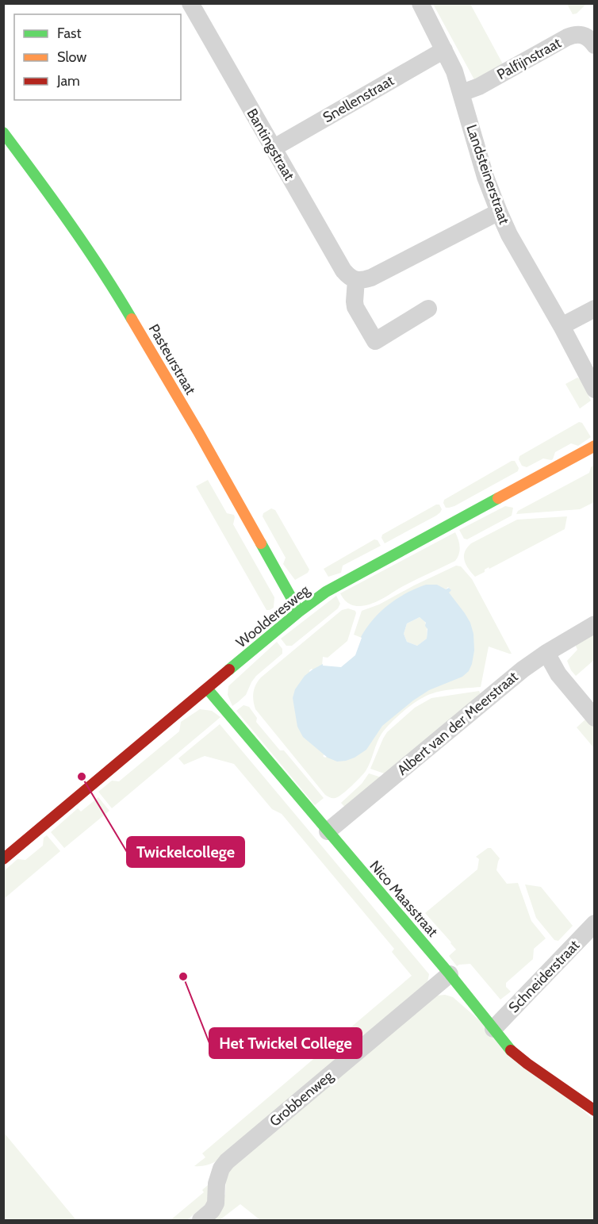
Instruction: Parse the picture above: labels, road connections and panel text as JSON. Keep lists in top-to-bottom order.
{
  "streets": {
    "street": [
      "Palfijnstraat",
      "Snellenstraat",
      "Bantingstraat",
      "Landsteinerstraat",
      "Pasteurstraat",
      "Woolderesweg",
      "Albert van der Meerstraat",
      "Nico Maasstraat",
      "Schneiderstraat",
      "Grobbenweg"
    ]
  },
  "crossings": [
    ["Palfijnstraat", "Landsteinerstraat"],
    ["Snellenstraat", "Bantingstraat"],
    ["Snellenstraat", "Landsteinerstraat"],
    ["Pasteurstraat", "Woolderesweg"],
    ["Woolderesweg", "Nico Maasstraat"],
    ["Albert van der Meerstraat", "Nico Maasstraat"],
    ["Nico Maasstraat", "Schneiderstraat"],
    ["Nico Maasstraat", "Grobbenweg"]
  ],
  "places": ["Twickelcollege", "Het Twickel College"],
  "legend": ["Fast", "Slow", "Jam"]
}
